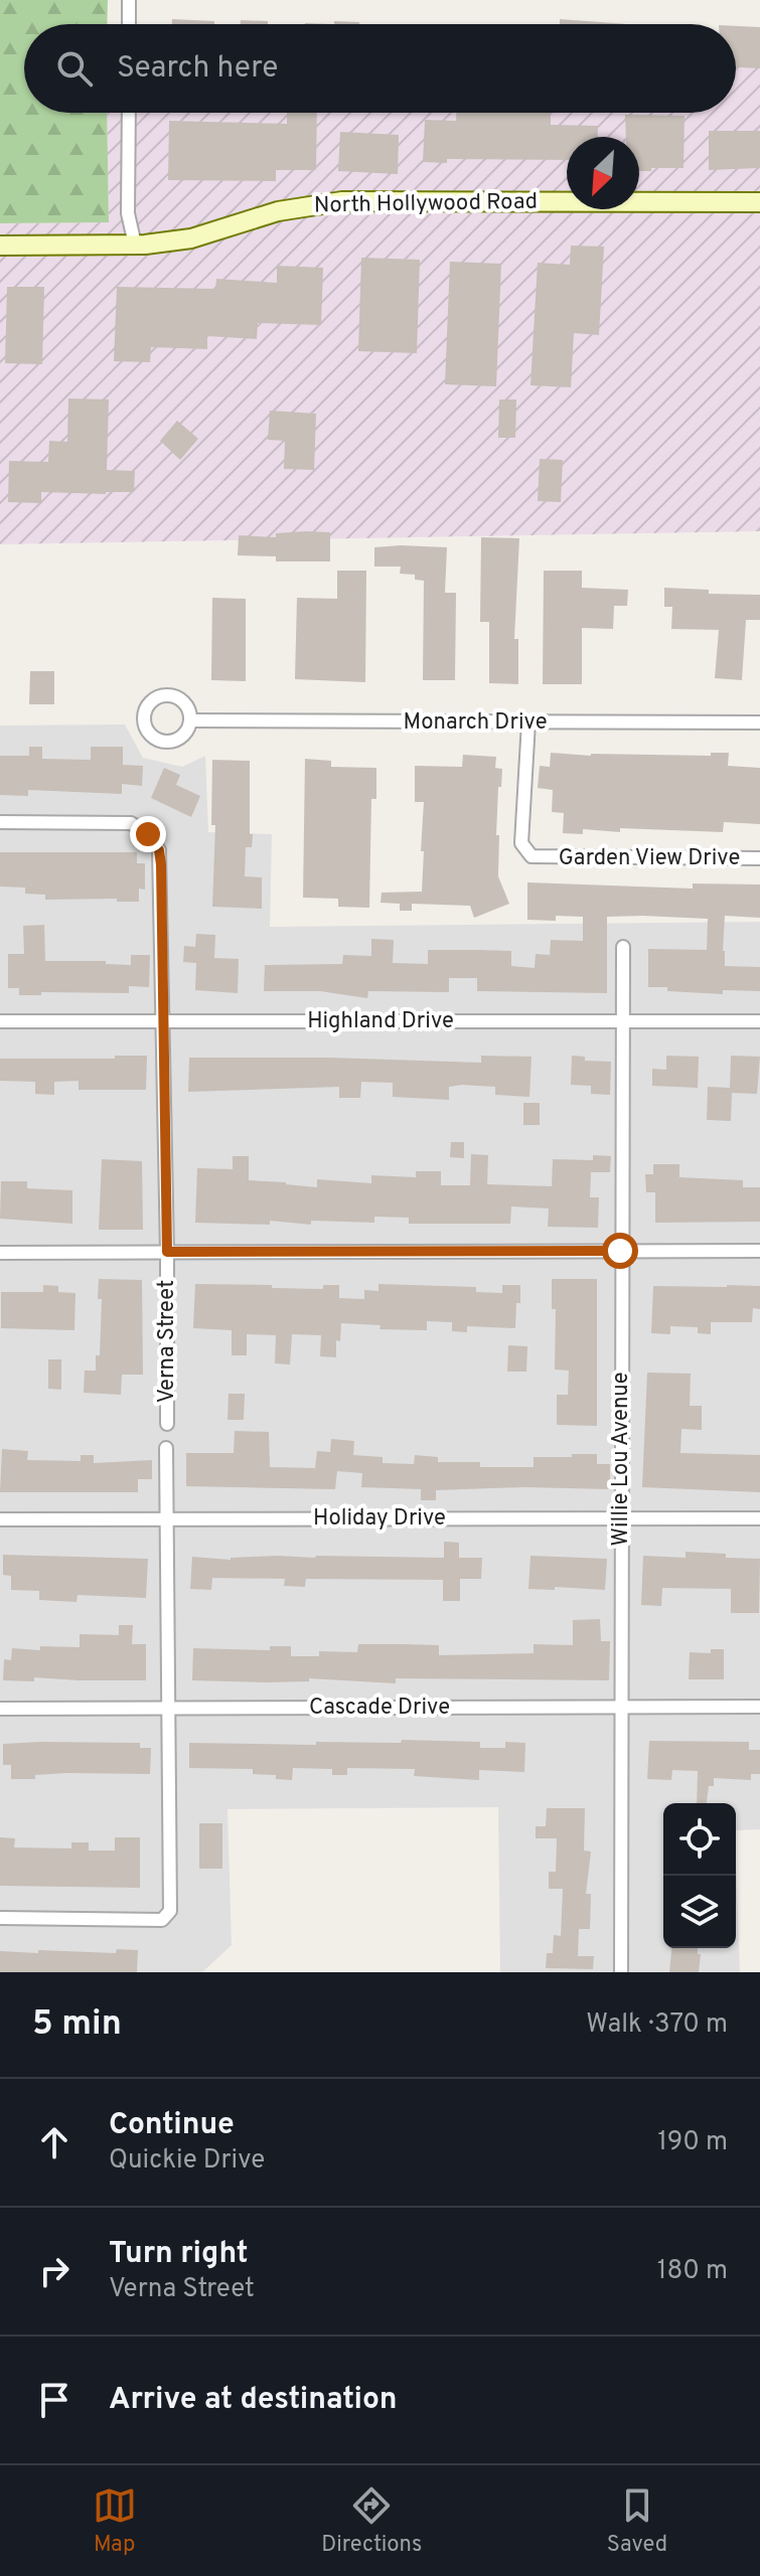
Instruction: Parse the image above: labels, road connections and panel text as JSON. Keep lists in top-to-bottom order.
{
  "streets": {
    "main road": ["North Hollywood Road"],
    "street": [
      "Monarch Drive",
      "Garden View Drive",
      "Highland Drive",
      "Verna Street",
      "Willie Lou Avenue",
      "Holiday Drive",
      "Cascade Drive"
    ]
  },
  "crossings": [
    ["Monarch Drive", "Garden View Drive"],
    ["Highland Drive", "Verna Street"],
    ["Highland Drive", "Willie Lou Avenue"],
    ["Willie Lou Avenue", "Holiday Drive"],
    ["Willie Lou Avenue", "Cascade Drive"]
  ],
  "north": "bottom left",
  "page": {
    "search": "Search here",
    "heading": ["5 min", "Walk · 370 m"],
    "list": [
      ["Continue", "Quickie Drive", "190 m"],
      ["Turn right", "Verna Street", "180 m"],
      "Arrive at destination"
    ],
    "nav": ["Map", "Directions", "Saved"]
  }
}
